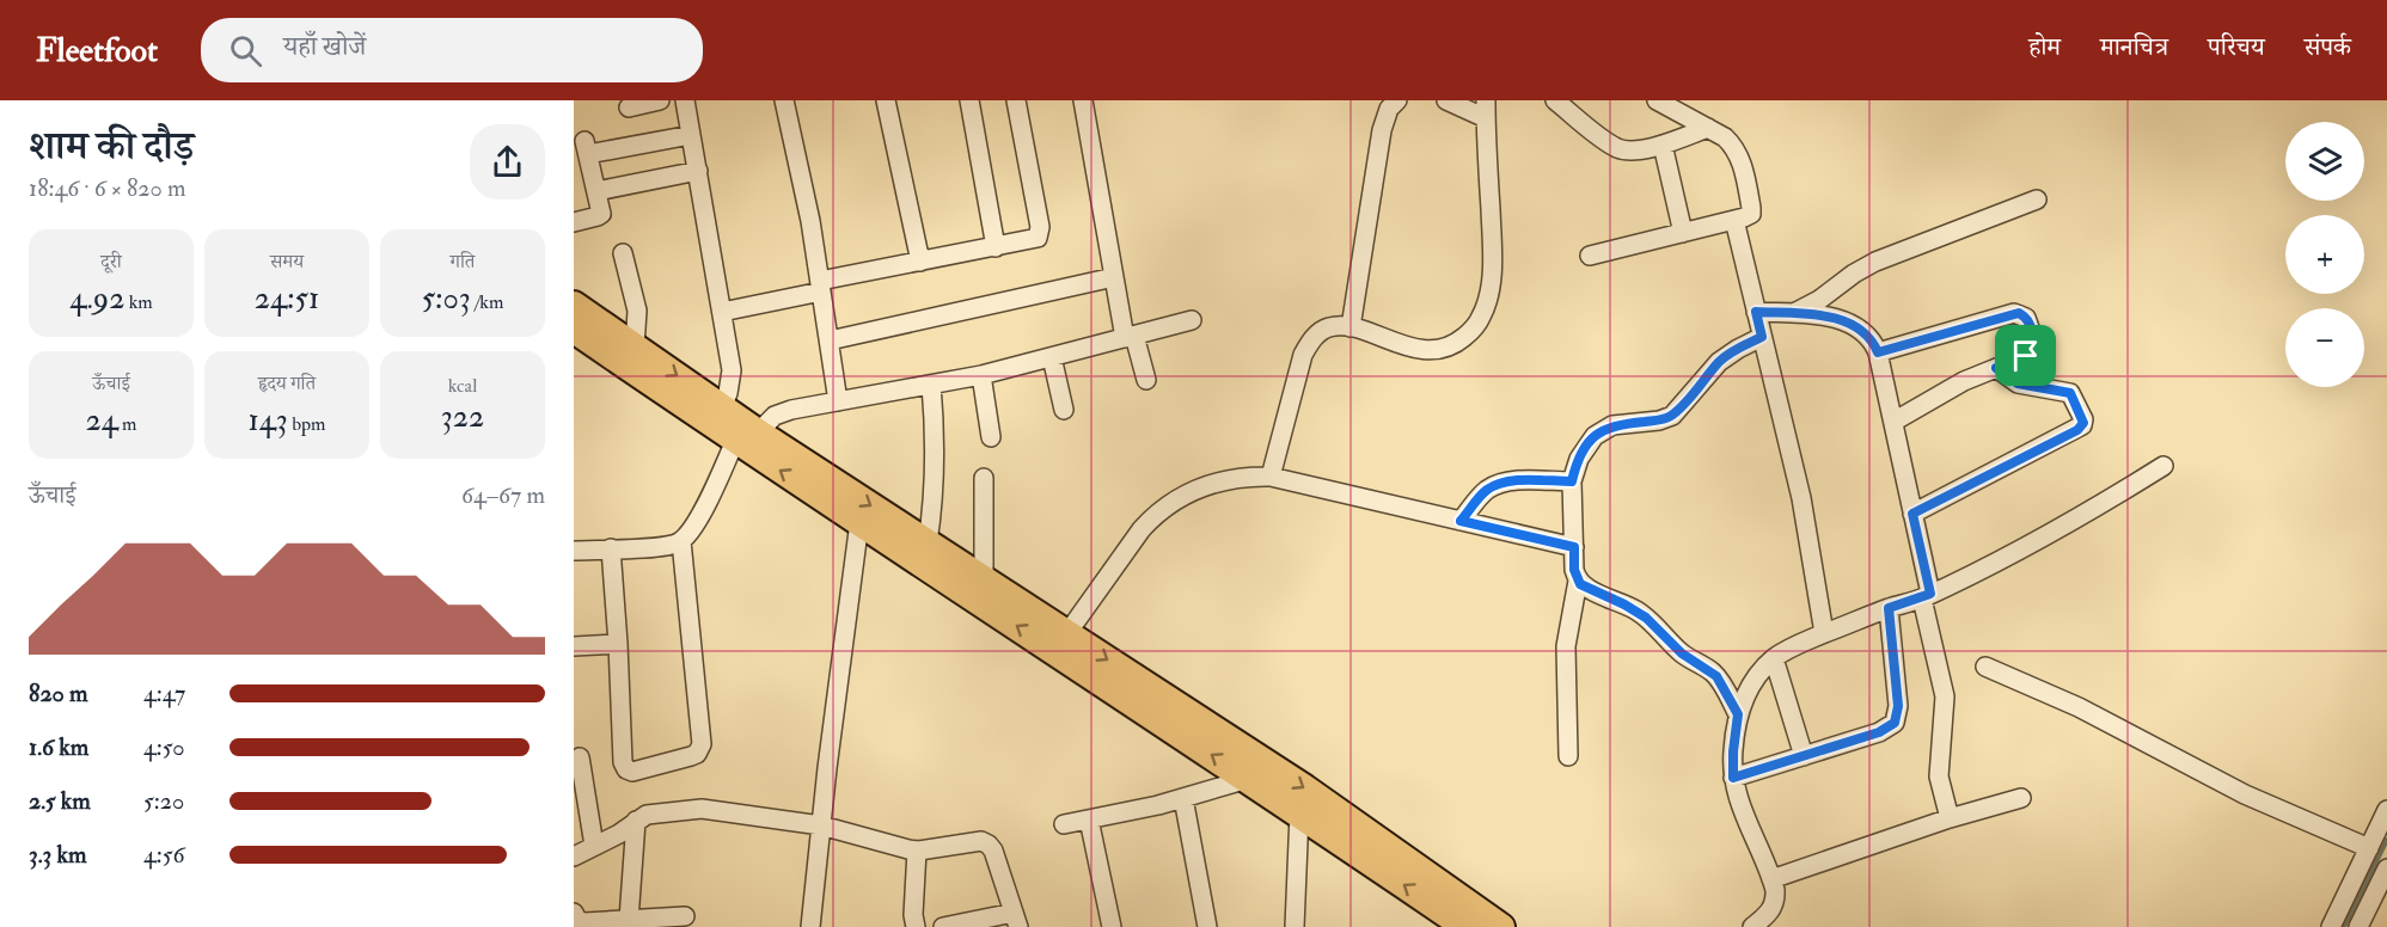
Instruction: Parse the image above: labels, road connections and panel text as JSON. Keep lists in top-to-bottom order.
{
  "page": {
    "header": "Fleetfoot",
    "search": "यहाँ खोजें",
    "nav": [
      "होम",
      "मानचित्र",
      "परिचय",
      "संपर्क"
    ],
    "heading": ["शाम की दौड़", "18:46 · 6 × 820 m"],
    "map_buttons": ["+", "−"],
    "stats": [
      ["दूरी", "4.92 km"],
      ["समय", "24:51"],
      ["गति", "5:03 /km"],
      ["ऊँचाई", "24 m"],
      ["हृदय गति", "143 bpm"],
      ["kcal", "322"]
    ],
    "chart": ["ऊँचाई", "64–67 m"],
    "list": [
      {
        "name": "820 m",
        "note": "4:47"
      },
      {
        "name": "1.6 km",
        "note": "4:50"
      },
      {
        "name": "2.5 km",
        "note": "5:20"
      },
      {
        "name": "3.3 km",
        "note": "4:56"
      }
    ]
  }
}
